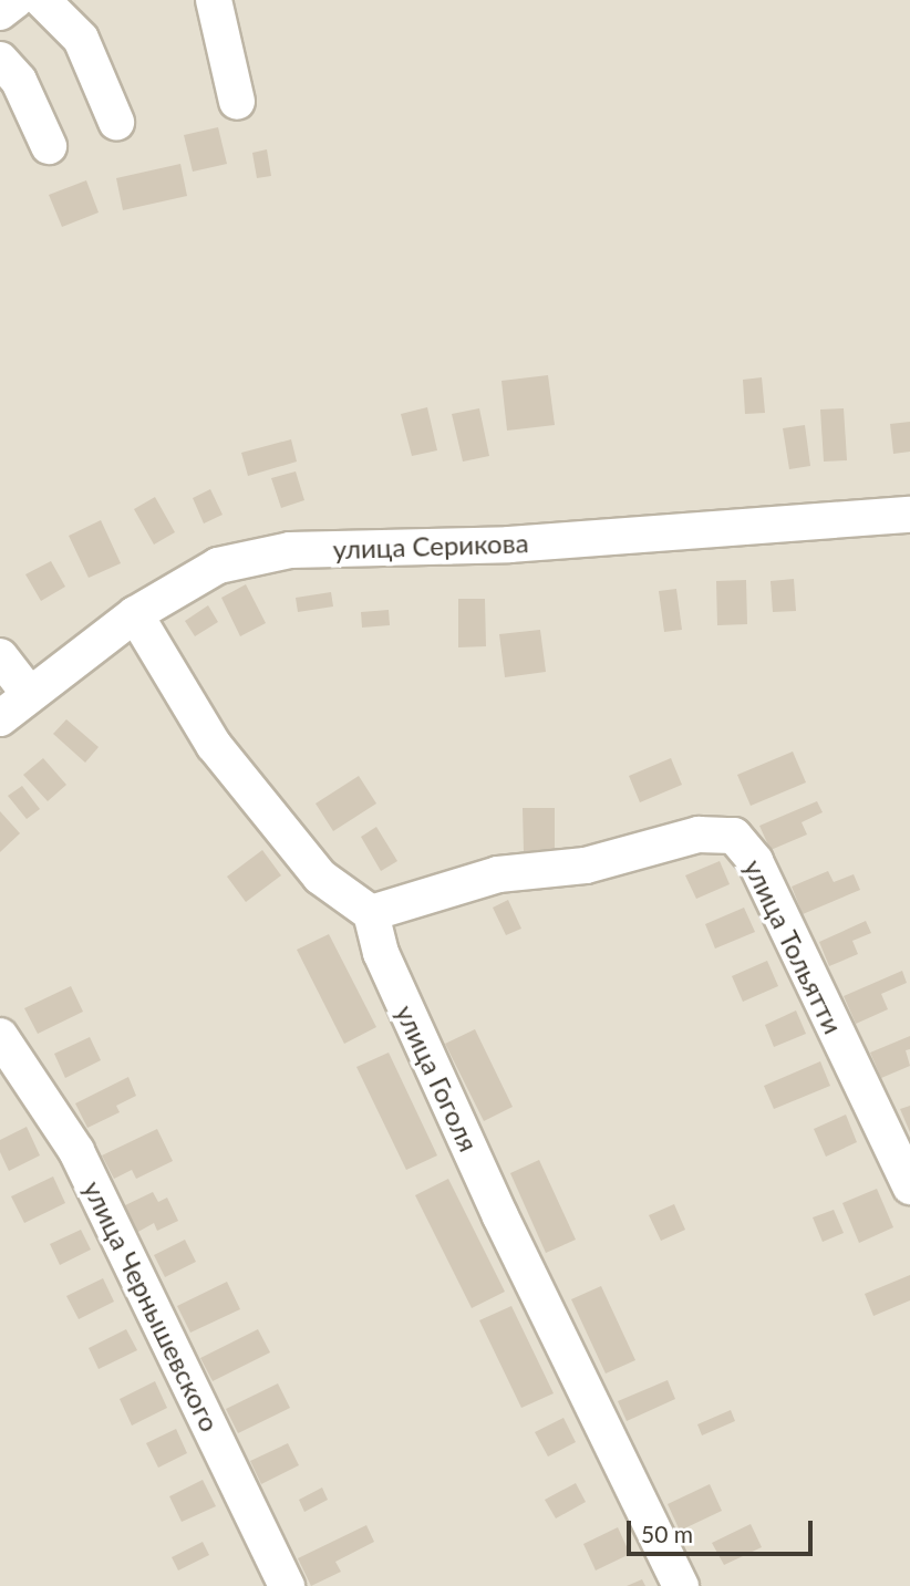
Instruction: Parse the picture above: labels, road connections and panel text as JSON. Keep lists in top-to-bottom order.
{
  "streets": {
    "street": [
      "улица Серикова",
      "улица Тольятти",
      "улица Гоголя",
      "улица Чернышевского"
    ]
  },
  "crossings": [
    ["улица Тольятти", "улица Гоголя"]
  ],
  "scale_bar": "50 m"
}
